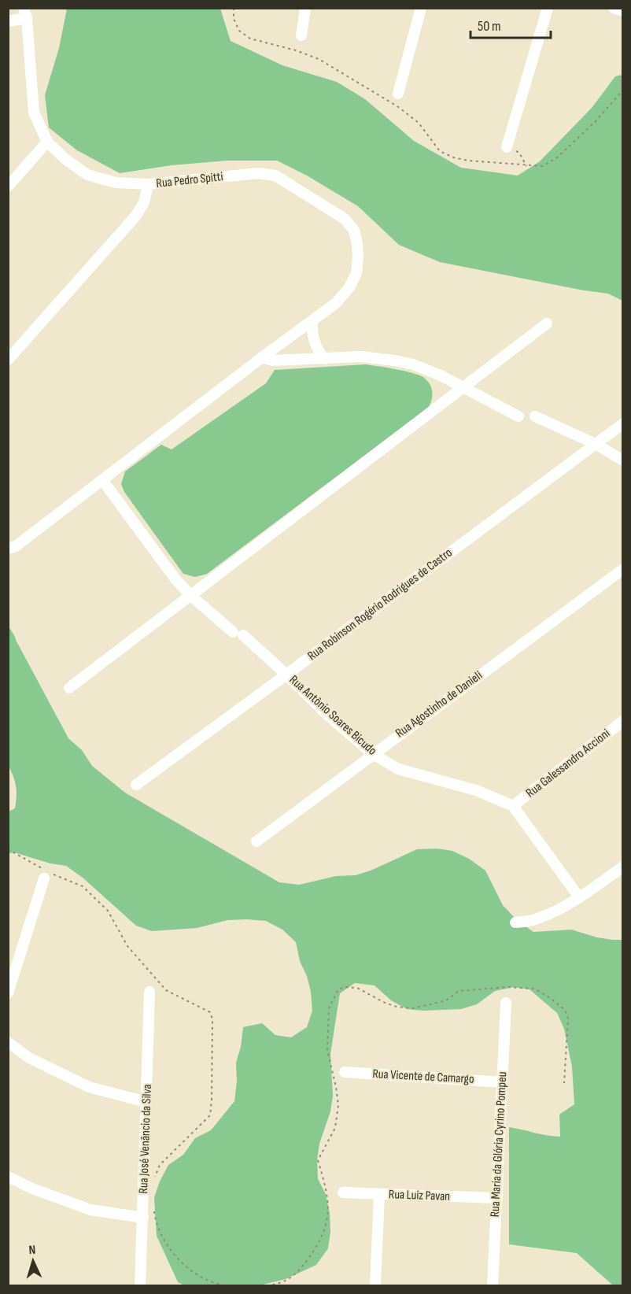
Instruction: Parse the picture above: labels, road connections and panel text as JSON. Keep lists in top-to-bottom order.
{
  "streets": {
    "street": [
      "Rua Pedro Spitti",
      "Rua Robinson Rogério Rodrigues de Castro",
      "Rua Agostinho de Danieli",
      "Rua Antônio Soares Bicudo",
      "Rua Galessandro Accioni",
      "Rua Vicente de Camargo",
      "Rua José Venâncio da Silva",
      "Rua Maria da Glória Cyrino Pompeu",
      "Rua Luiz Pavan"
    ]
  },
  "crossings": [
    ["Rua Pedro Spitti", "Rua Antônio Soares Bicudo"],
    ["Rua Robinson Rogério Rodrigues de Castro", "Rua Antônio Soares Bicudo"],
    ["Rua Agostinho de Danieli", "Rua Antônio Soares Bicudo"],
    ["Rua Antônio Soares Bicudo", "Rua Galessandro Accioni"],
    ["Rua Vicente de Camargo", "Rua Maria da Glória Cyrino Pompeu"],
    ["Rua Maria da Glória Cyrino Pompeu", "Rua Luiz Pavan"]
  ],
  "scale_bar": "50 m",
  "north": "top"
}
